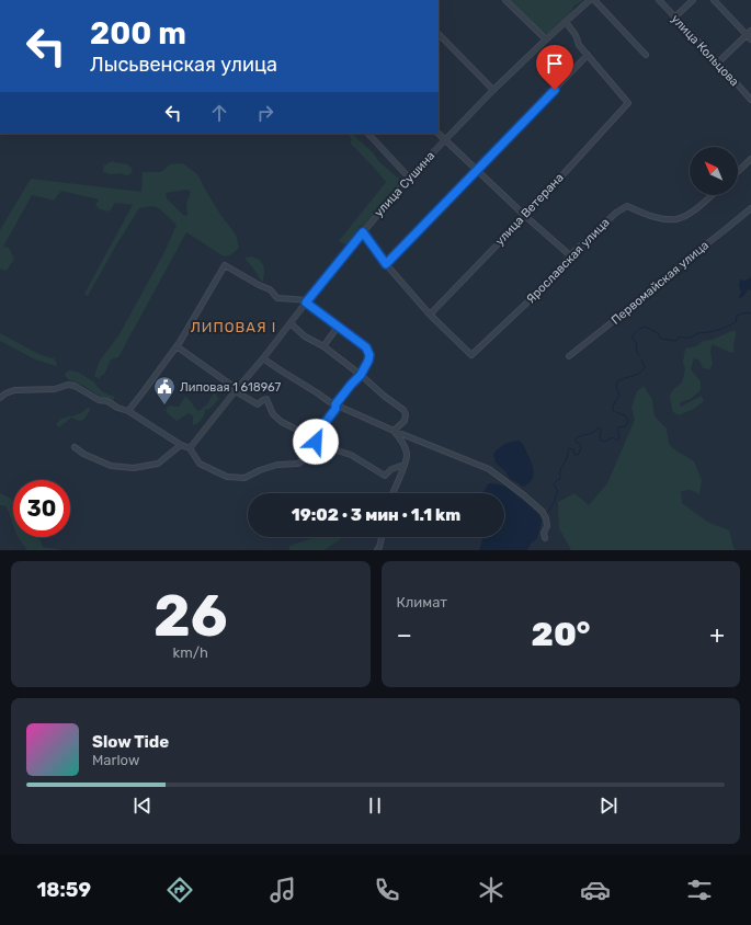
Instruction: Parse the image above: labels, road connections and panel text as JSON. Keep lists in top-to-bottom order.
{
  "streets": {
    "street": [
      "улица Кольцова",
      "улица Сушина",
      "улица Ветерана",
      "Ярославская улица",
      "Первомайская улица"
    ]
  },
  "crossings": [
    ["улица Ветерана", "Ярославская улица"]
  ],
  "districts": ["ЛИПОВАЯ I"],
  "places": {
    "public building": ["Липовая 1 618967"]
  },
  "north": "top left",
  "page": {
    "turn": ["200 m", "Лысьвенская улица"],
    "limit": "30",
    "trip": "19:02 · 3 мин · 1.1 km",
    "tile": [
      ["26", "km/h"],
      "Климат"
    ],
    "heat": ["−", "20°", "+"],
    "song": ["Slow Tide", "Marlow"],
    "tabs": "18:59"
  }
}
